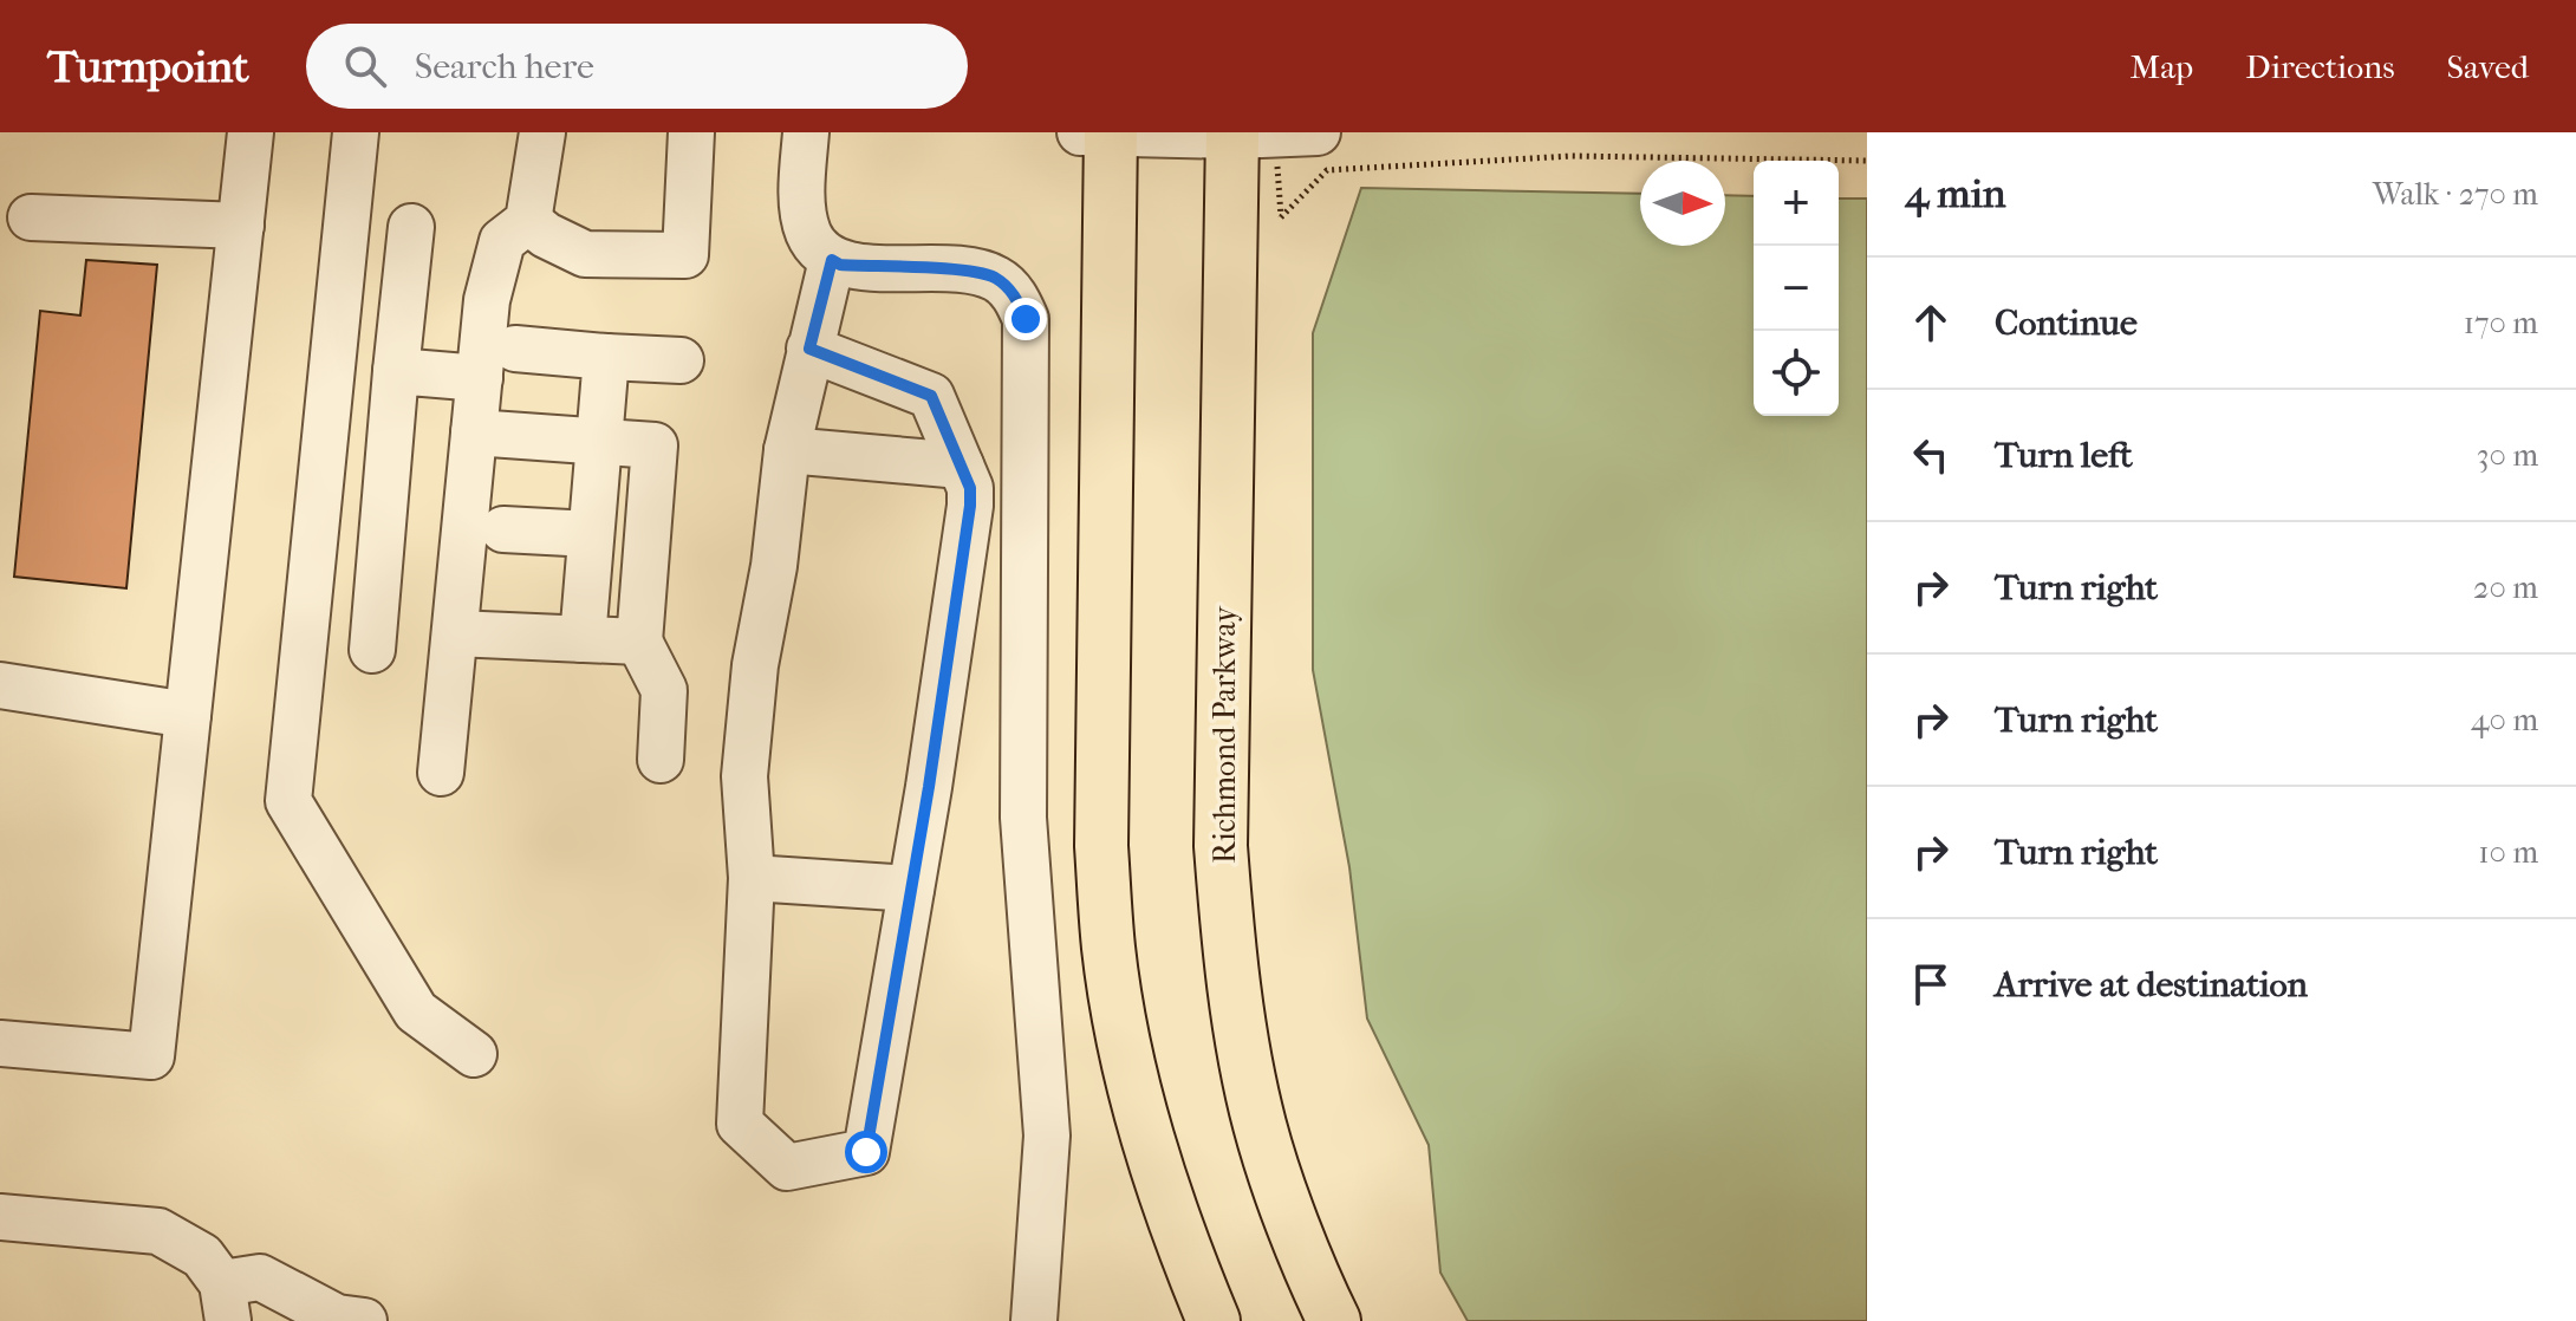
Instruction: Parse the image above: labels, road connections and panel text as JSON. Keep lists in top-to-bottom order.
{
  "streets": {
    "highway": ["Richmond Parkway"]
  },
  "north": "right",
  "page": {
    "header": "Turnpoint",
    "search": "Search here",
    "nav": ["Map", "Directions", "Saved"],
    "heading": ["4 min", "Walk · 270 m"],
    "map_buttons": ["+", "−"],
    "list": [
      ["Continue", "170 m"],
      ["Turn left", "30 m"],
      ["Turn right", "20 m"],
      ["Turn right", "40 m"],
      ["Turn right", "10 m"],
      "Arrive at destination"
    ]
  }
}
